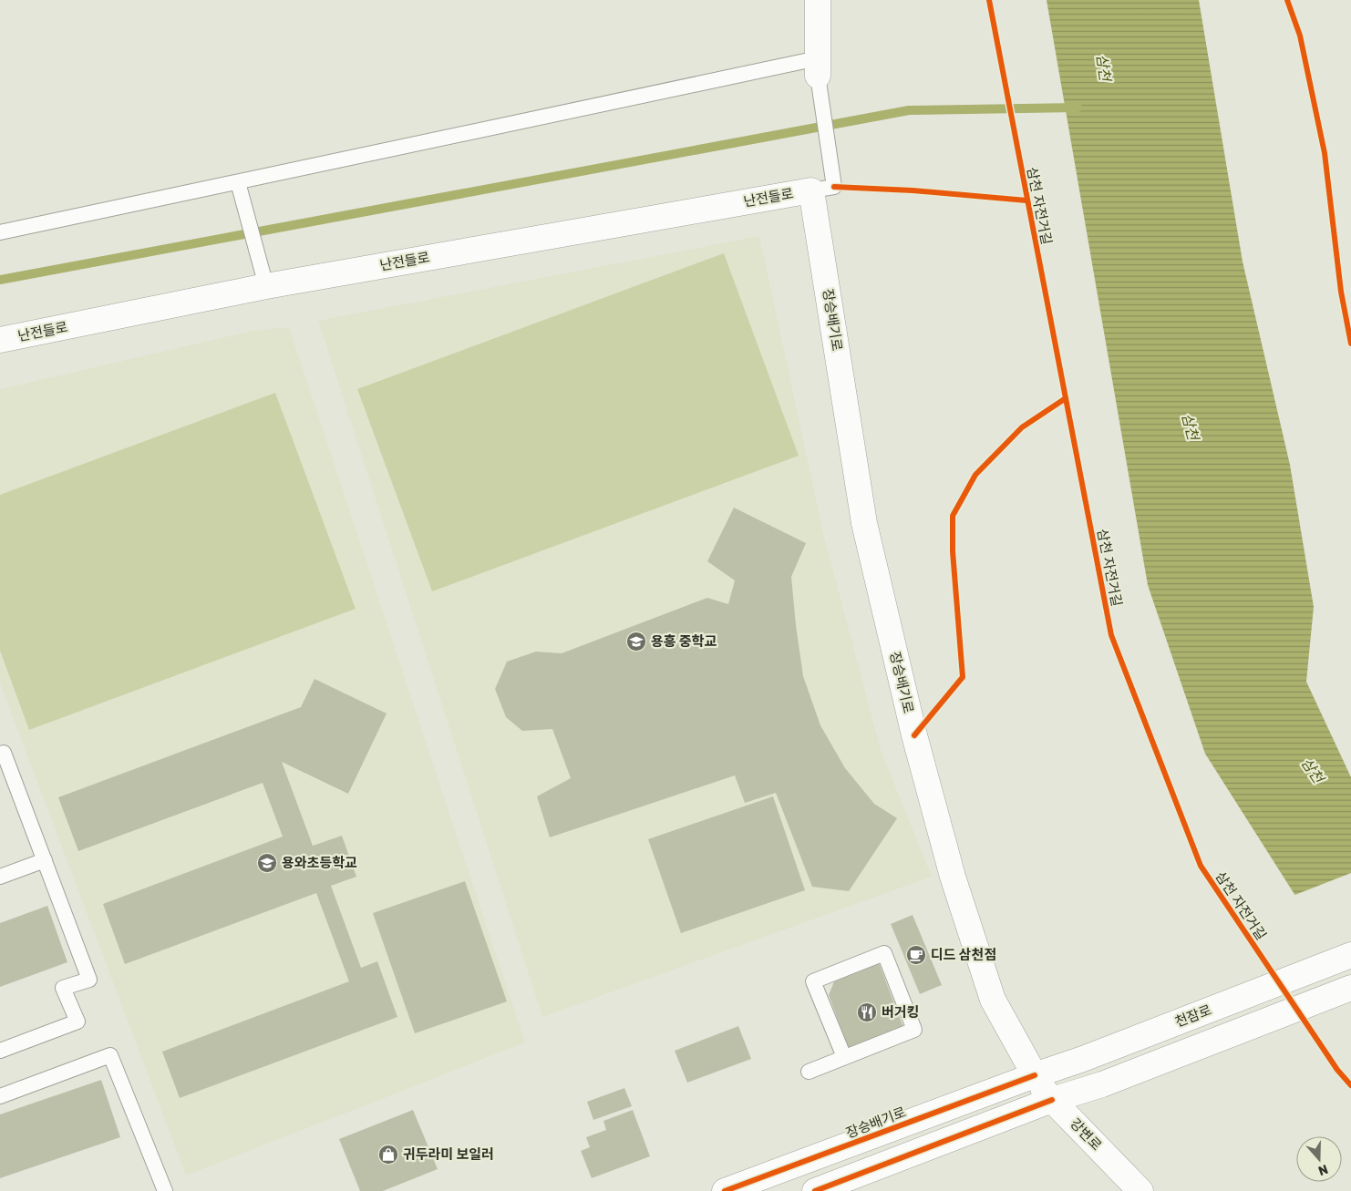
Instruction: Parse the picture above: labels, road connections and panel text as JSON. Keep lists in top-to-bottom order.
{
  "streets": {
    "street": [
      "난전들로",
      "장승배기로",
      "천잠로",
      "강변로"
    ],
    "cycle path": ["삼천 자전거길"]
  },
  "crossings": [
    ["난전들로", "장승배기로"],
    ["장승배기로", "천잠로"],
    ["장승배기로", "강변로"],
    ["천잠로", "강변로"]
  ],
  "water": ["삼천"],
  "places": {
    "school or university": ["용흥 중학교", "용와초등학교"],
    "cafe": ["디드 삼천점"],
    "restaurant": ["버거킹"],
    "shop": ["귀두라미 보일러"]
  },
  "north": "bottom"
}
